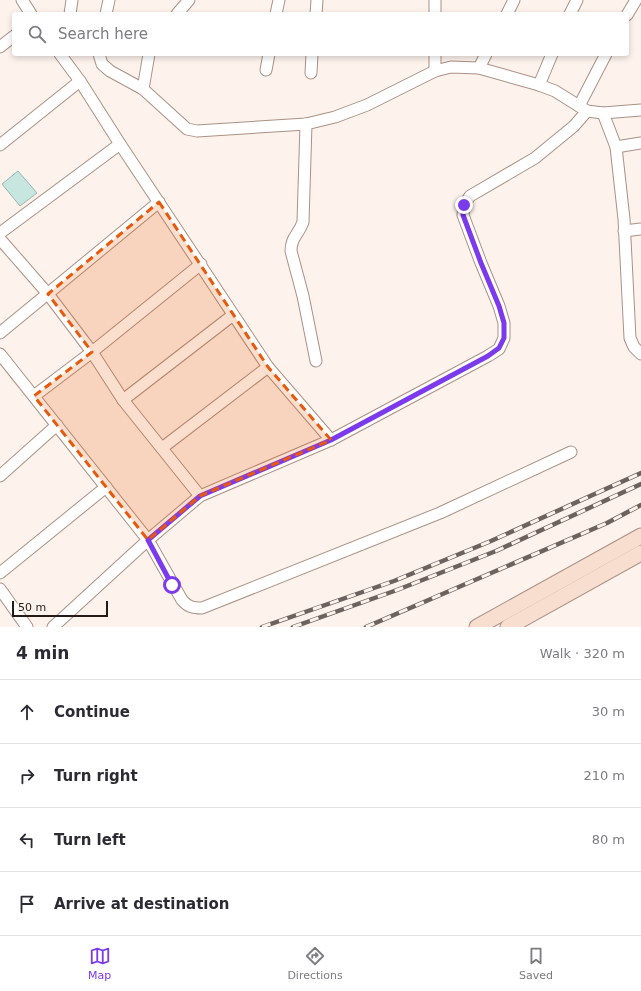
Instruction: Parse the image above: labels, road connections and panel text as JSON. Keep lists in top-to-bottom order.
{
  "scale_bar": "50 m",
  "page": {
    "search": "Search here",
    "scale": "50 m",
    "heading": ["4 min", "Walk · 320 m"],
    "list": [
      ["Continue", "30 m"],
      ["Turn right", "210 m"],
      ["Turn left", "80 m"],
      "Arrive at destination"
    ],
    "nav": ["Map", "Directions", "Saved"]
  }
}
